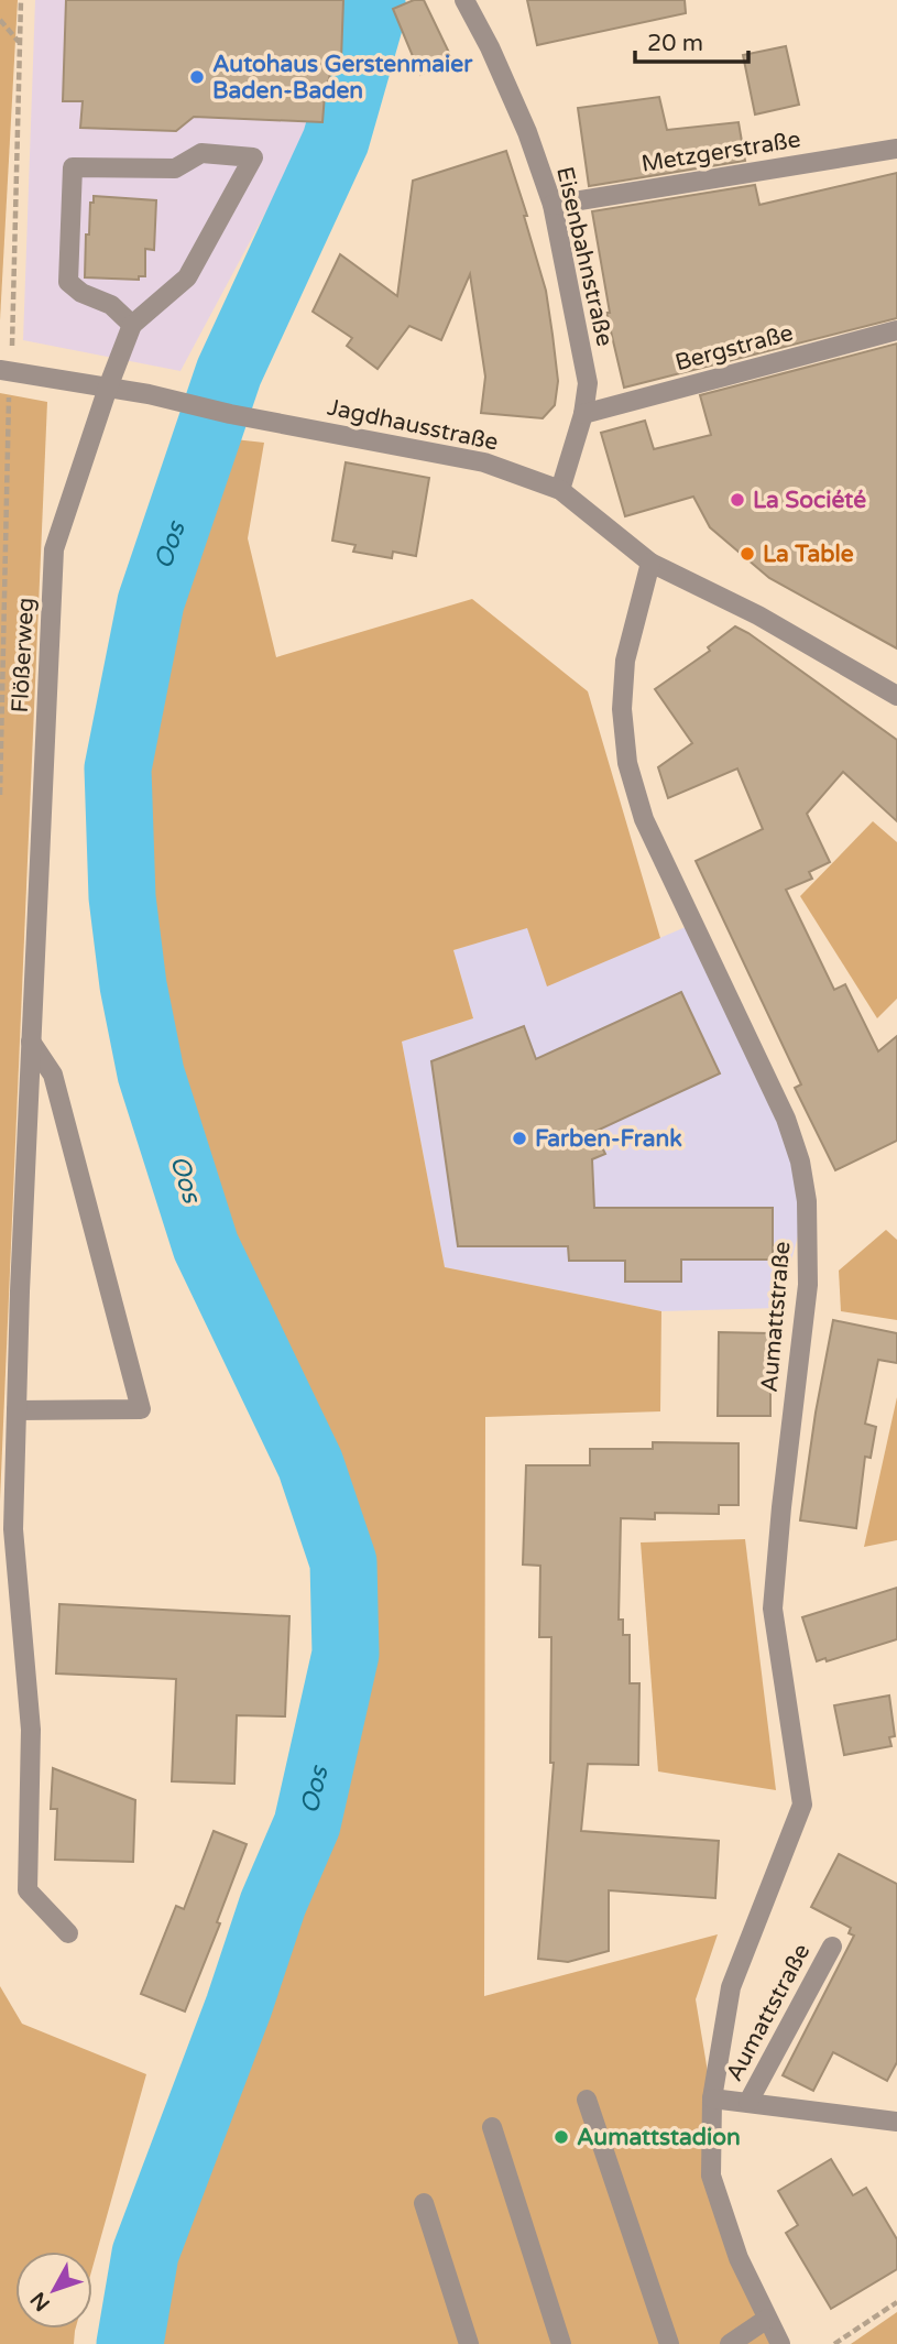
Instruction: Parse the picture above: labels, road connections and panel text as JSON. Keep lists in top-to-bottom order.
{
  "streets": {
    "street": [
      "Metzgerstraße",
      "Eisenbahnstraße",
      "Bergstraße",
      "Jagdhausstraße",
      "Flößerweg",
      "Aumattstraße"
    ]
  },
  "crossings": [
    ["Metzgerstraße", "Eisenbahnstraße"],
    ["Eisenbahnstraße", "Bergstraße"],
    ["Eisenbahnstraße", "Jagdhausstraße"],
    ["Jagdhausstraße", "Flößerweg"],
    ["Jagdhausstraße", "Aumattstraße"]
  ],
  "water": ["Oos"],
  "places": [
    "Autohaus Gerstenmaier Baden-Baden",
    "La Société",
    "La Table",
    "Farben-Frank",
    "Aumattstadion"
  ],
  "scale_bar": "20 m",
  "north": "bottom left"
}
